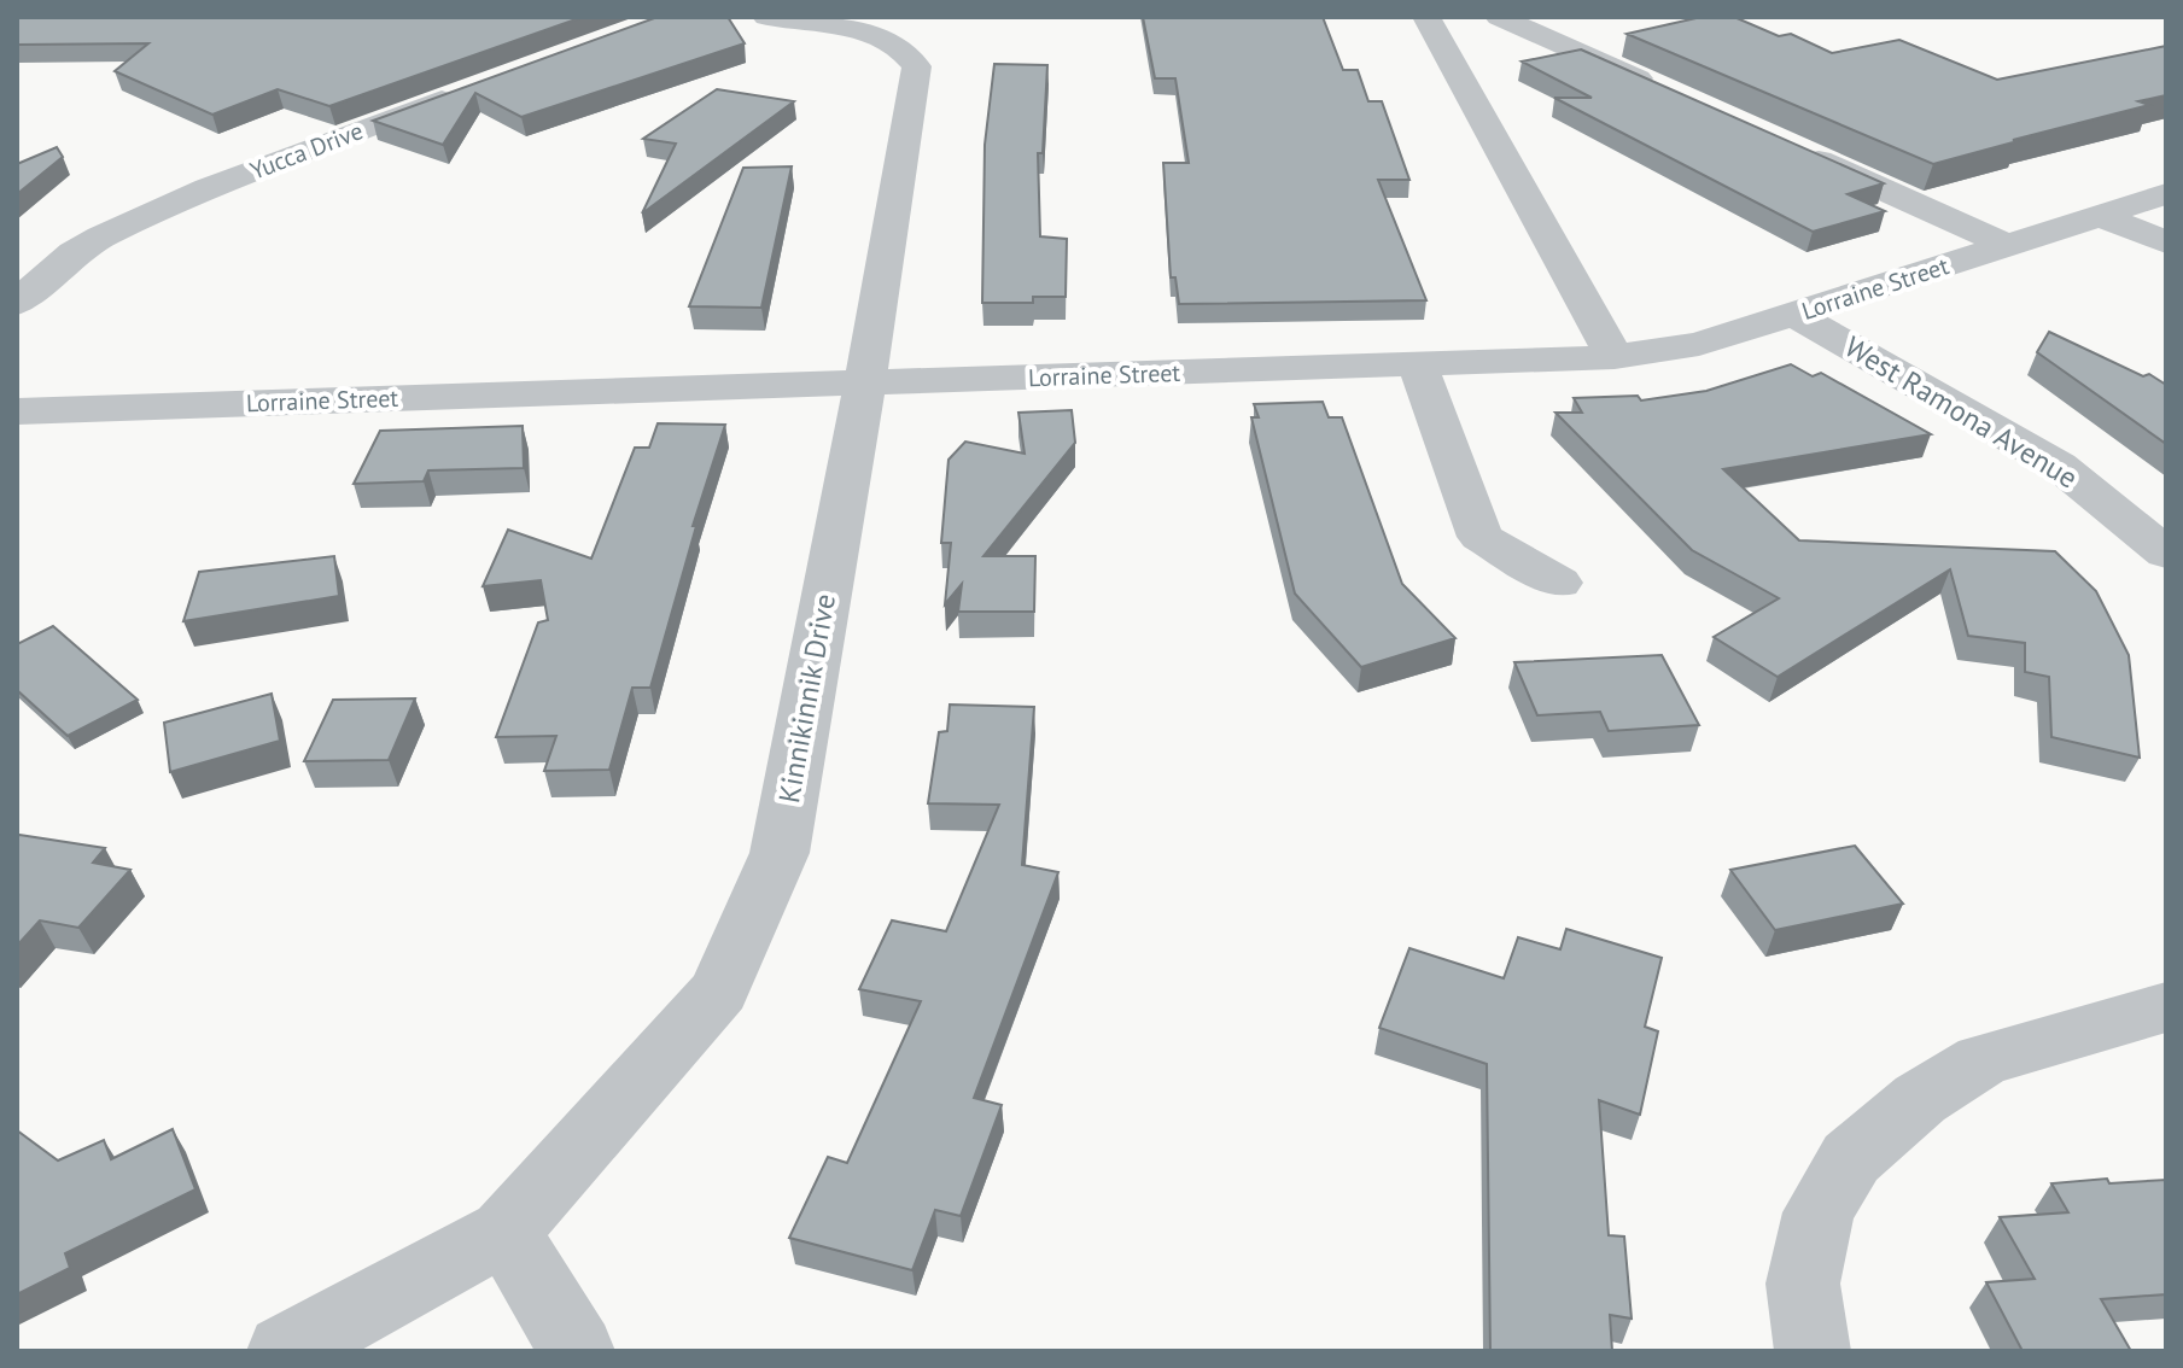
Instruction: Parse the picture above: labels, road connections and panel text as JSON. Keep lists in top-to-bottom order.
{
  "streets": {
    "street": [
      "Yucca Drive",
      "Lorraine Street",
      "West Ramona Avenue",
      "Kinnikinnik Drive"
    ]
  },
  "crossings": [
    ["Lorraine Street", "West Ramona Avenue"],
    ["Lorraine Street", "Kinnikinnik Drive"]
  ]
}
